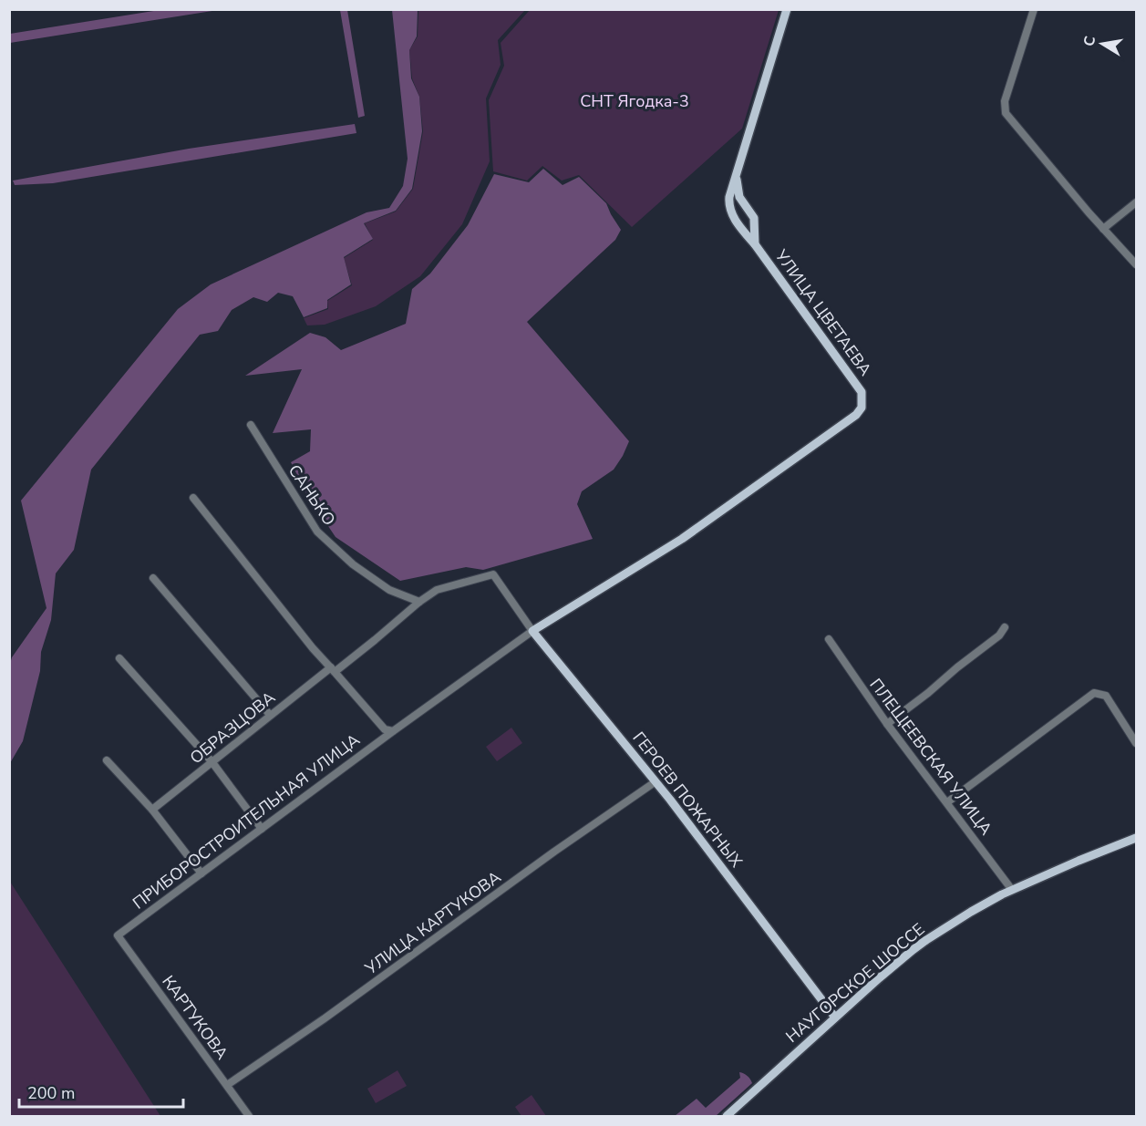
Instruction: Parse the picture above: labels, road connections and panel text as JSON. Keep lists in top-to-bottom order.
{
  "streets": {
    "main road": [
      "УЛИЦА ЦВЕТАЕВА",
      "ГЕРОЕВ ПОЖАРНЫХ",
      "ПРИБОРОСТРОИТЕЛЬНАЯ УЛИЦА",
      "НАУГОРСКОЕ ШОССЕ"
    ],
    "street": [
      "САНЬКО",
      "ОБРАЗЦОВА",
      "ПЛЕЩЕЕВСКАЯ УЛИЦА",
      "УЛИЦА КАРТУКОВА",
      "КАРТУКОВА"
    ]
  },
  "crossings": [
    ["УЛИЦА ЦВЕТАЕВА", "ПРИБОРОСТРОИТЕЛЬНАЯ УЛИЦА"],
    ["ПЛЕЩЕЕВСКАЯ УЛИЦА", "НАУГОРСКОЕ ШОССЕ"],
    ["ГЕРОЕВ ПОЖАРНЫХ", "ПРИБОРОСТРОИТЕЛЬНАЯ УЛИЦА"],
    ["ГЕРОЕВ ПОЖАРНЫХ", "УЛИЦА КАРТУКОВА"],
    ["ГЕРОЕВ ПОЖАРНЫХ", "НАУГОРСКОЕ ШОССЕ"],
    ["ПРИБОРОСТРОИТЕЛЬНАЯ УЛИЦА", "КАРТУКОВА"],
    ["УЛИЦА КАРТУКОВА", "КАРТУКОВА"]
  ],
  "parks": ["СНТ Ягодка-3"],
  "scale_bar": "200 m",
  "north": "left"
}
